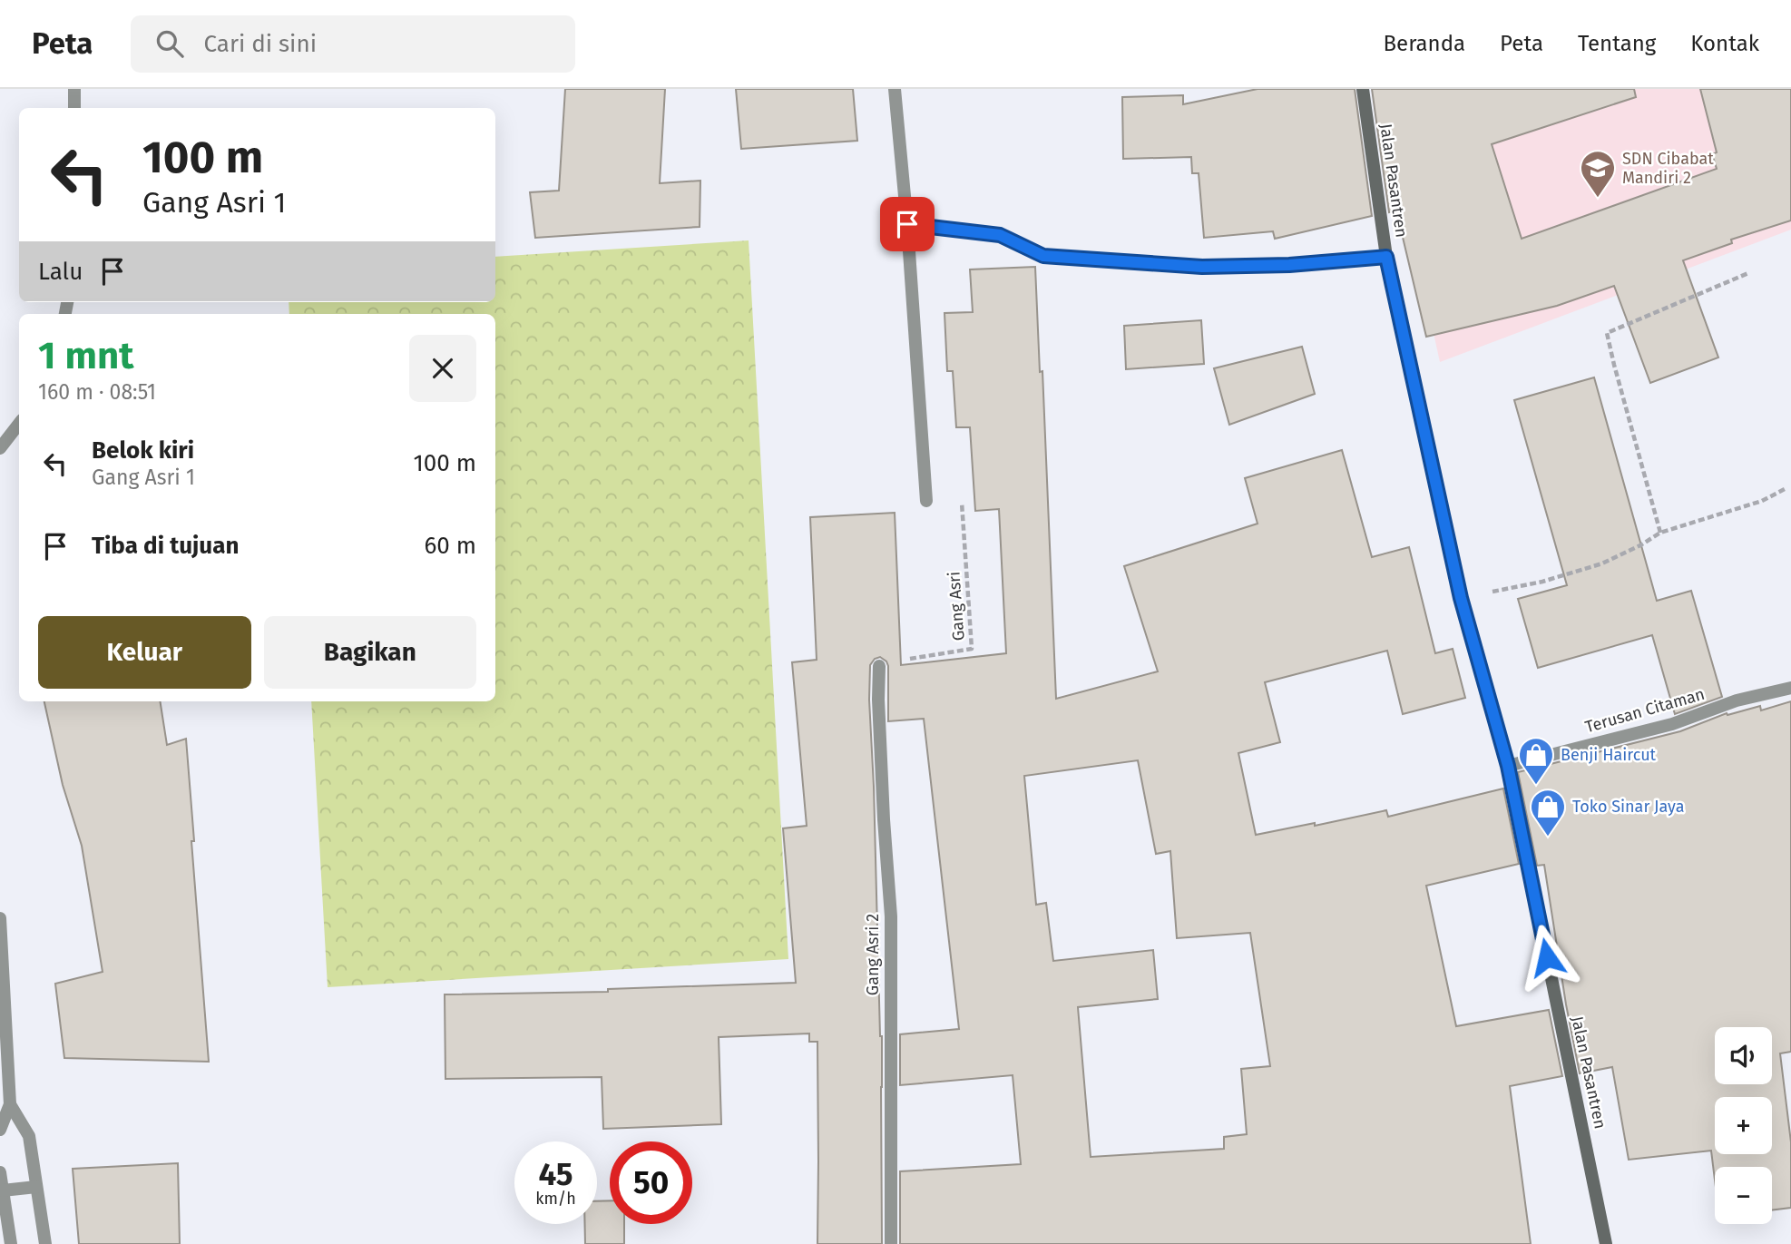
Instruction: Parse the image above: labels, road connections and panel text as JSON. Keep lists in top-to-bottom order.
{
  "streets": {
    "main road": ["Jalan Pasantren"],
    "street": ["Terusan Citaman", "Gang Asri 2"],
    "path": ["Gang Asri"]
  },
  "crossings": [
    ["Jalan Pasantren", "Terusan Citaman"],
    ["Gang Asri", "Gang Asri 2"]
  ],
  "places": {
    "school or university": ["SDN Cibabat Mandiri 2"],
    "shop": ["Benji Haircut", "Toko Sinar Jaya"]
  },
  "page": {
    "header": "Peta",
    "search": "Cari di sini",
    "nav": [
      "Beranda",
      "Peta",
      "Tentang",
      "Kontak"
    ],
    "turn": ["100 m", "Gang Asri 1"],
    "then": "Lalu",
    "heading": ["1 mnt", "160 m · 08:51"],
    "list": [
      {
        "name": "Belok kiri",
        "note": "Gang Asri 1",
        "value": "100 m"
      },
      {
        "name": "Tiba di tujuan",
        "value": "60 m"
      }
    ],
    "buttons": ["Keluar", "Bagikan"],
    "map_buttons": ["+", "−"],
    "speed": "45 km/h",
    "limit": "50"
  }
}
